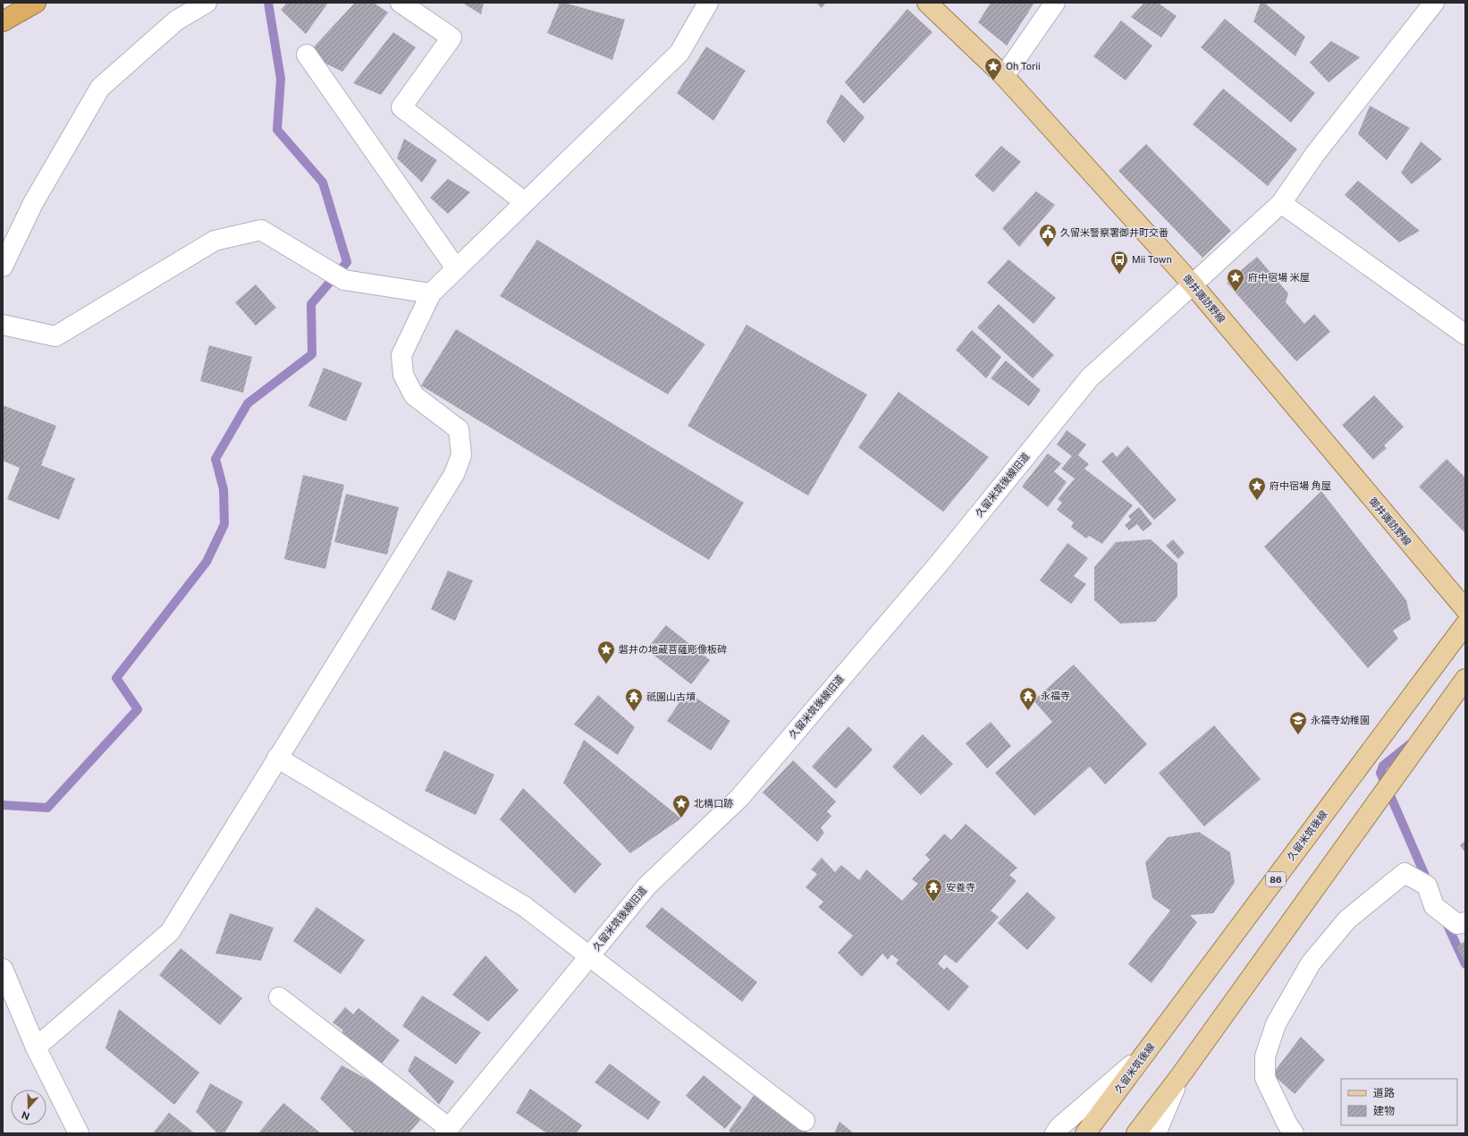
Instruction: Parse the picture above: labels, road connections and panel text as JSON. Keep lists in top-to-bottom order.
{
  "streets": {
    "main road": ["御井諏訪野線", "久留米筑後線", "86"],
    "street": ["久留米筑後線旧道"]
  },
  "crossings": [
    ["御井諏訪野線", "久留米筑後線旧道"]
  ],
  "places": {
    "place": [
      "Oh Torii",
      "府中宿場 米屋",
      "府中宿場 角屋",
      "磐井の地蔵菩薩彫像板碑",
      "北構口跡"
    ],
    "public building": ["久留米警察署御井町交番"],
    "bus stop": ["Mii Town"],
    "temple": ["永福寺", "祇園山古墳", "安養寺"],
    "school or university": ["永福寺幼稚園"]
  },
  "legend": ["道路", "建物"],
  "north": "bottom"
}
